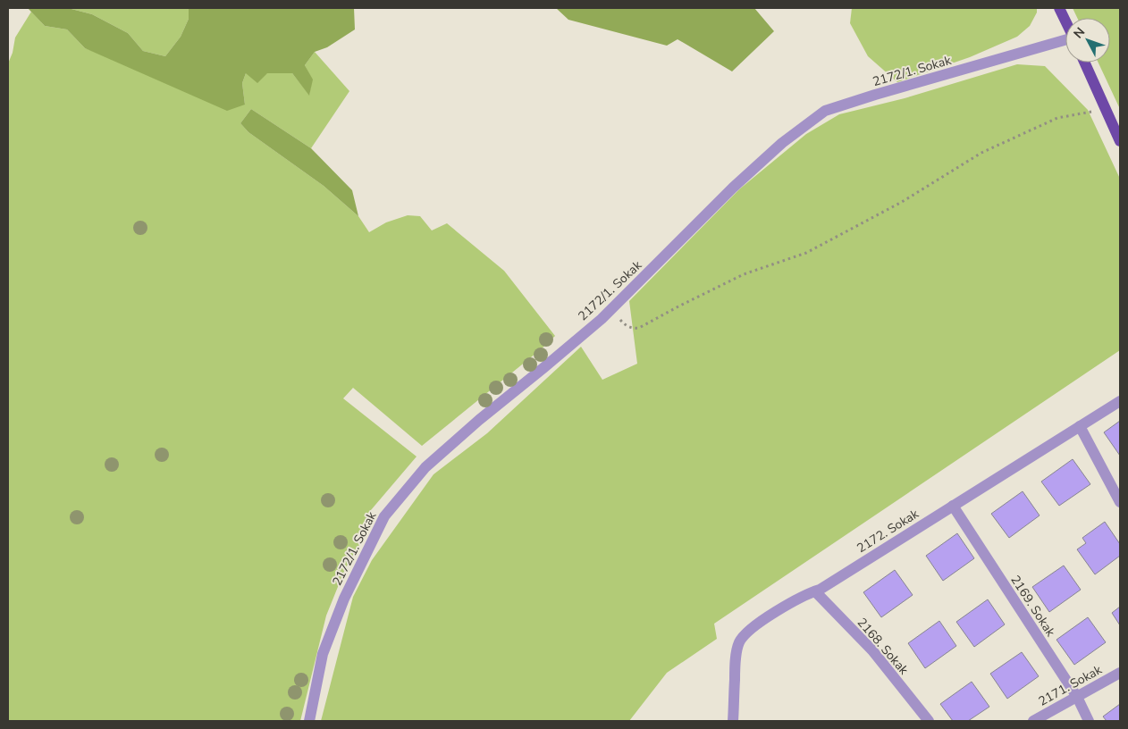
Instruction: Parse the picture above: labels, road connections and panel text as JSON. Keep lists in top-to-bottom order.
{
  "streets": {
    "street": [
      "2172/1. Sokak",
      "2172. Sokak",
      "2169. Sokak",
      "2168. Sokak",
      "2171. Sokak"
    ]
  },
  "crossings": [
    ["2172. Sokak", "2169. Sokak"],
    ["2172. Sokak", "2168. Sokak"],
    ["2169. Sokak", "2171. Sokak"]
  ],
  "north": "top left"
}
